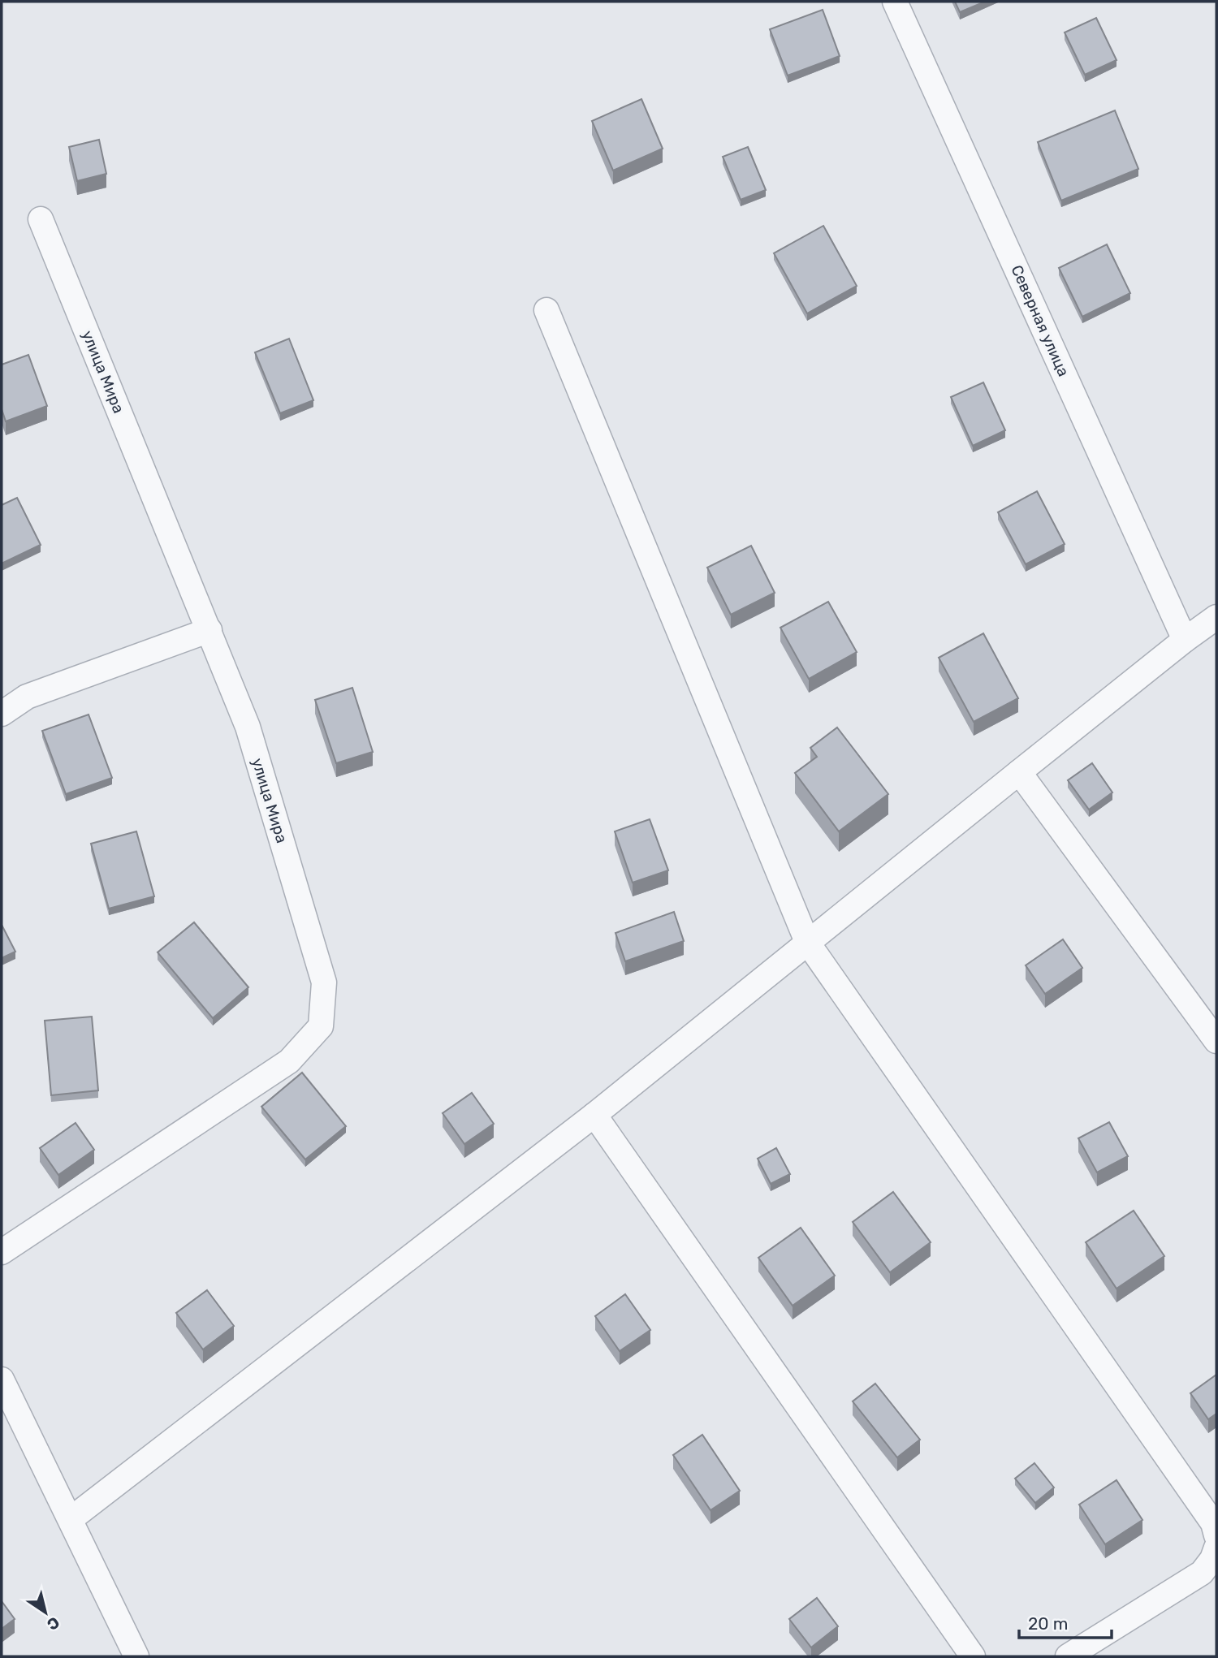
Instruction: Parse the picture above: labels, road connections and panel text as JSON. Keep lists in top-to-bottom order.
{
  "streets": {
    "street": ["Северная улица", "улица Мира"]
  },
  "scale_bar": "20 m",
  "north": "bottom right"
}
